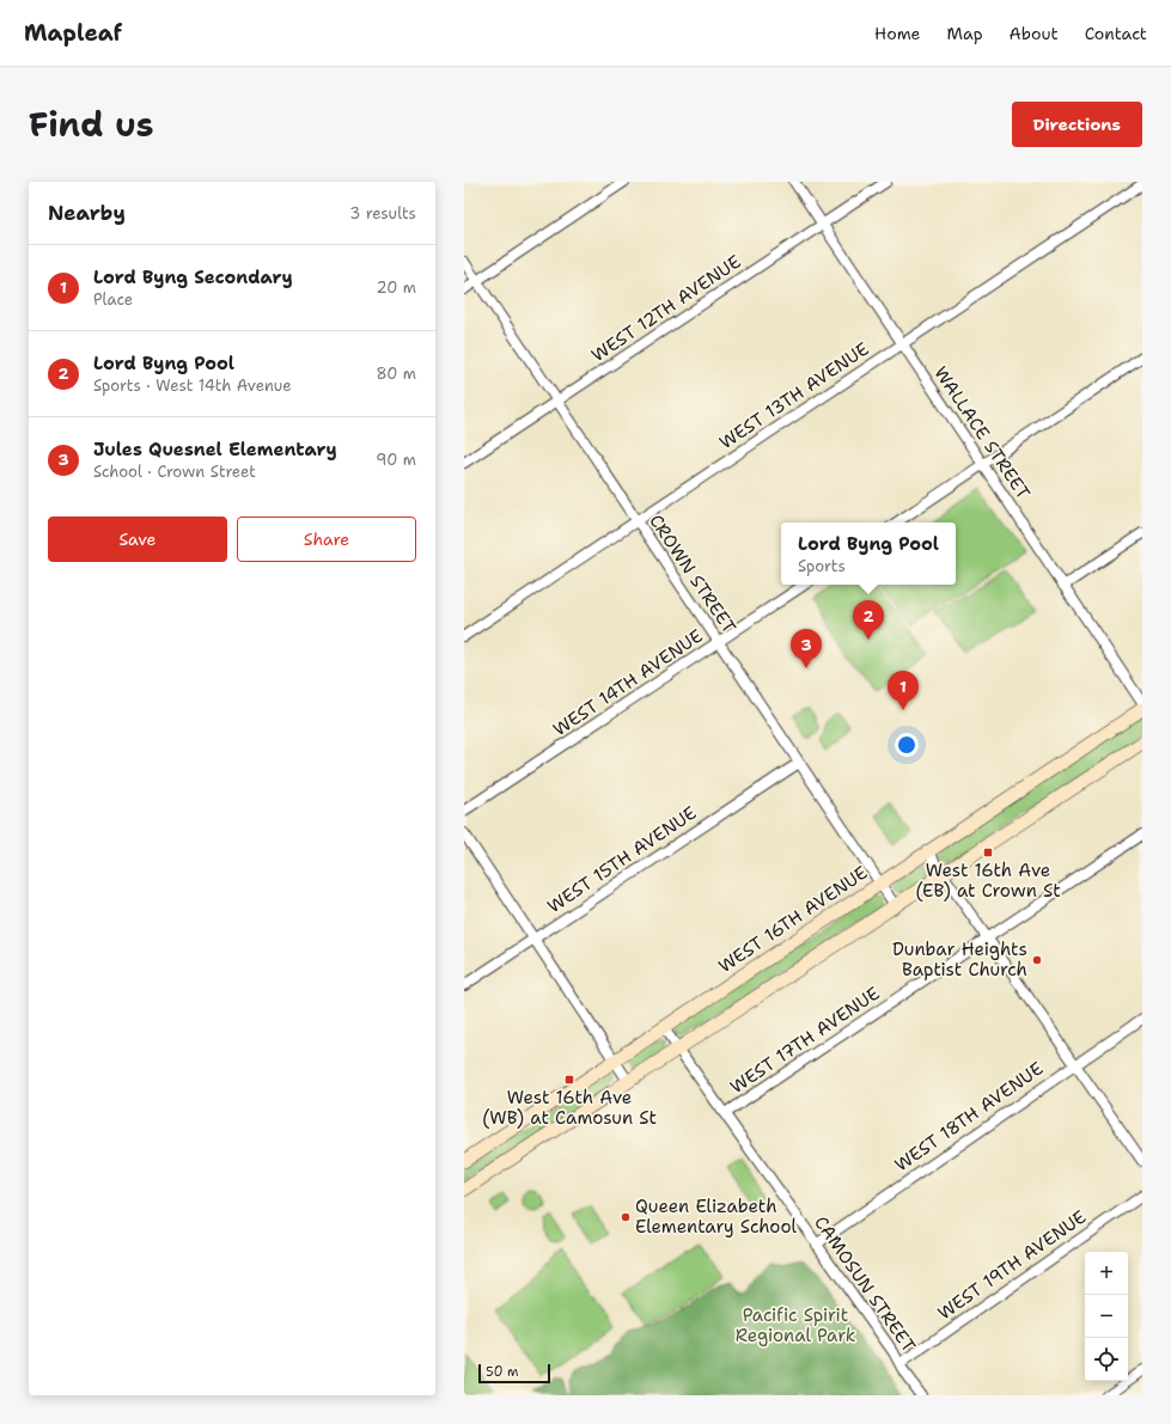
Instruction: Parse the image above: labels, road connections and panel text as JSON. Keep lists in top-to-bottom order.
{
  "streets": {
    "main road": ["WEST 16TH AVENUE"],
    "street": [
      "WEST 12TH AVENUE",
      "WEST 13TH AVENUE",
      "WALLACE STREET",
      "CROWN STREET",
      "WEST 14TH AVENUE",
      "WEST 15TH AVENUE",
      "WEST 17TH AVENUE",
      "WEST 18TH AVENUE",
      "WEST 19TH AVENUE",
      "CAMOSUN STREET"
    ]
  },
  "crossings": [
    ["WEST 12TH AVENUE", "WALLACE STREET"],
    ["WEST 12TH AVENUE", "CROWN STREET"],
    ["WEST 13TH AVENUE", "WALLACE STREET"],
    ["WEST 13TH AVENUE", "CROWN STREET"],
    ["CROWN STREET", "WEST 14TH AVENUE"],
    ["CROWN STREET", "WEST 15TH AVENUE"],
    ["CROWN STREET", "WEST 16TH AVENUE"],
    ["WEST 16TH AVENUE", "CAMOSUN STREET"],
    ["WEST 17TH AVENUE", "CAMOSUN STREET"],
    ["WEST 18TH AVENUE", "CAMOSUN STREET"],
    ["WEST 19TH AVENUE", "CAMOSUN STREET"]
  ],
  "parks": ["Pacific Spirit Regional Park"],
  "places": {
    "transit": ["West 16th Ave (EB) at Crown St", "West 16th Ave (WB) at Camosun St"],
    "other": ["Dunbar Heights Baptist Church", "Queen Elizabeth Elementary School"]
  },
  "scale_bar": "50 m",
  "page": {
    "header": "Mapleaf",
    "nav": [
      "Home",
      "Map",
      "About",
      "Contact"
    ],
    "title": "Find us",
    "buttons": [
      "Directions",
      ["Save", "Share"]
    ],
    "heading": ["Nearby", "3 results"],
    "list": [
      {
        "mark": "1",
        "name": "Lord Byng Secondary",
        "note": "Place",
        "value": "20 m"
      },
      {
        "mark": "2",
        "name": "Lord Byng Pool",
        "note": "Sports · West 14th Avenue",
        "value": "80 m"
      },
      {
        "mark": "3",
        "name": "Jules Quesnel Elementary",
        "note": "School · Crown Street",
        "value": "90 m"
      }
    ],
    "popup": ["Lord Byng Pool", "Sports"],
    "pins": ["2", "3", "1"],
    "map_buttons": ["+", "−"],
    "scale": "50 m"
  }
}
